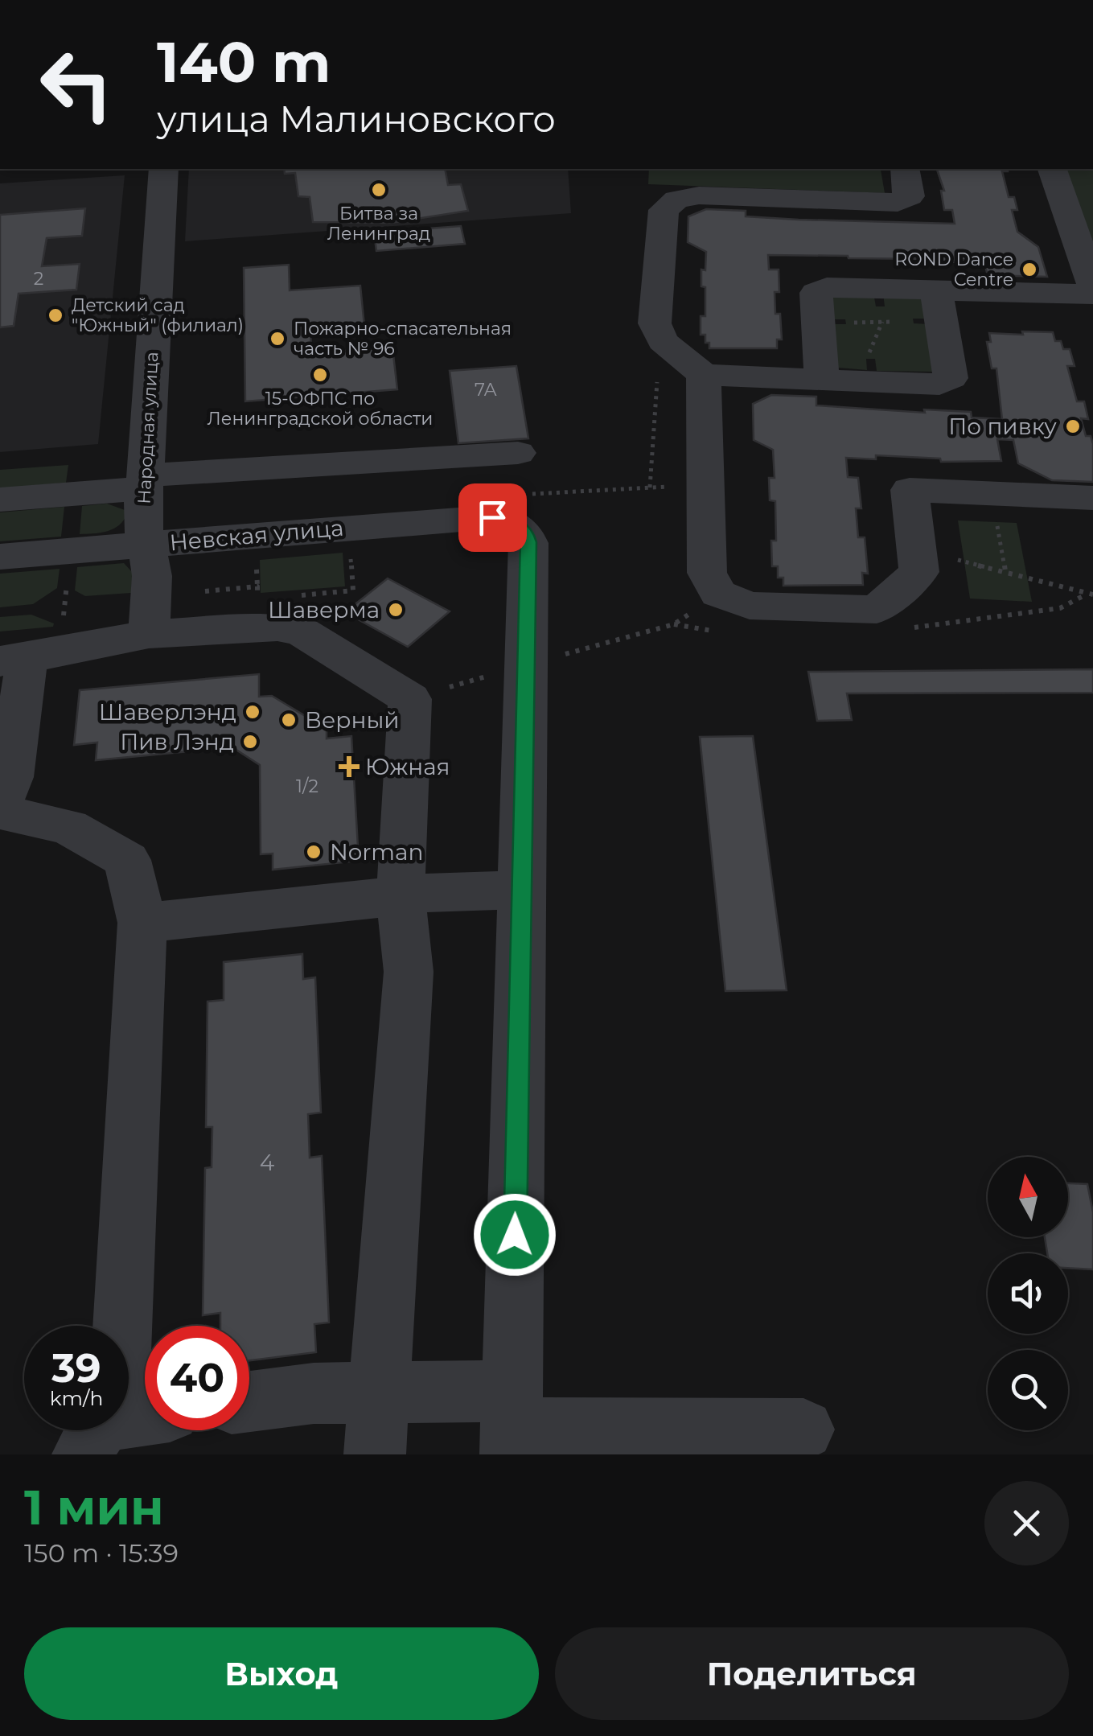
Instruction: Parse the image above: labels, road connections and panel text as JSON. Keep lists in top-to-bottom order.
{
  "streets": {
    "street": ["Народная улица", "Невская улица"]
  },
  "crossings": [
    ["Народная улица", "Невская улица"]
  ],
  "places": {
    "other": [
      "Битва за Ленинград",
      "ROND Dance Centre",
      "Детский сад \"Южный\" (филиал)",
      "Пожарно-спасательная часть № 96",
      "15-ОФПС по Ленинградской области",
      "По пивку",
      "Шаверма",
      "Шаверлэнд",
      "Верный",
      "Пив Лэнд",
      "Norman"
    ],
    "health": ["Южная"]
  },
  "house_numbers": [
    "2",
    "7А",
    "1/2",
    "4"
  ],
  "north": "top",
  "page": {
    "turn": ["140 m", "улица Малиновского"],
    "speed": "39 km/h",
    "limit": "40",
    "heading": ["1 мин", "150 m · 15:39"],
    "buttons": ["Выход", "Поделиться"]
  }
}
